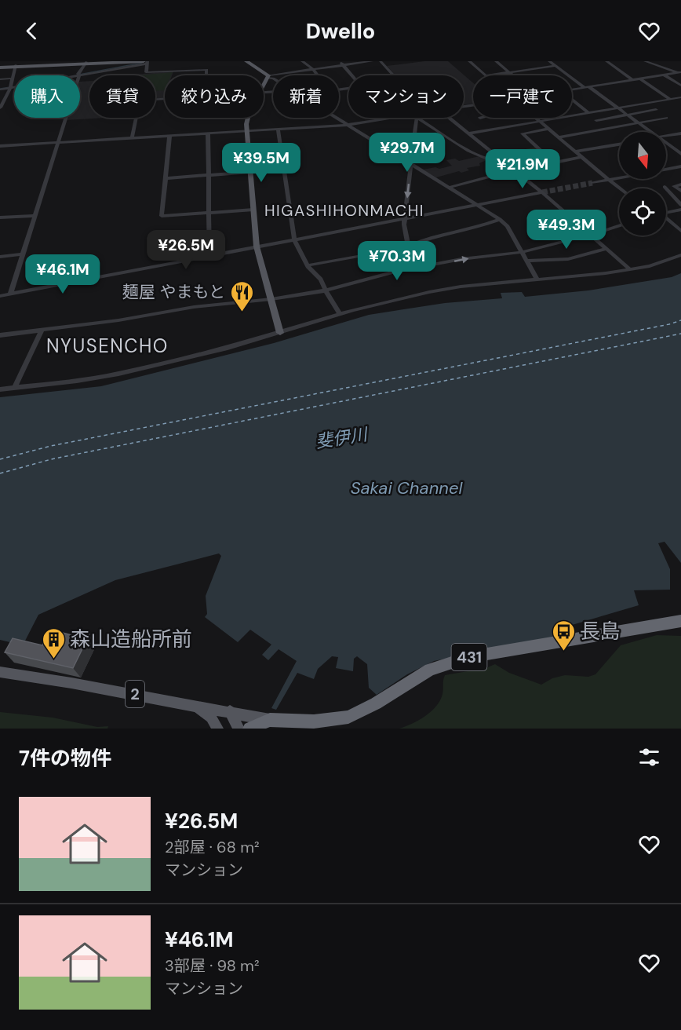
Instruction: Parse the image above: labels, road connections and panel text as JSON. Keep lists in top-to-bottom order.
{
  "streets": {
    "highway": ["431"],
    "main road": ["2"]
  },
  "crossings": [
    ["431", "2"]
  ],
  "districts": ["HIGASHIHONMACHI", "NYUSENCHO"],
  "water": ["斐伊川", "Sakai Channel"],
  "places": {
    "restaurant": ["麺屋 やまもと"],
    "bus stop": ["長島"],
    "building": ["森山造船所前"]
  },
  "north": "bottom",
  "page": {
    "header": "Dwello",
    "chip": [
      "購入",
      "賃貸",
      "絞り込み",
      "新着",
      "マンション",
      "一戸建て"
    ],
    "price": [
      "¥29.7M",
      "¥39.5M",
      "¥21.9M",
      "¥49.3M",
      "¥26.5M",
      "¥70.3M",
      "¥46.1M"
    ],
    "heading": "7件の物件",
    "list": [
      {
        "name": "¥26.5M",
        "note": "2部屋 · 68 m² · マンション"
      },
      {
        "name": "¥46.1M",
        "note": "3部屋 · 98 m² · マンション"
      }
    ]
  }
}
